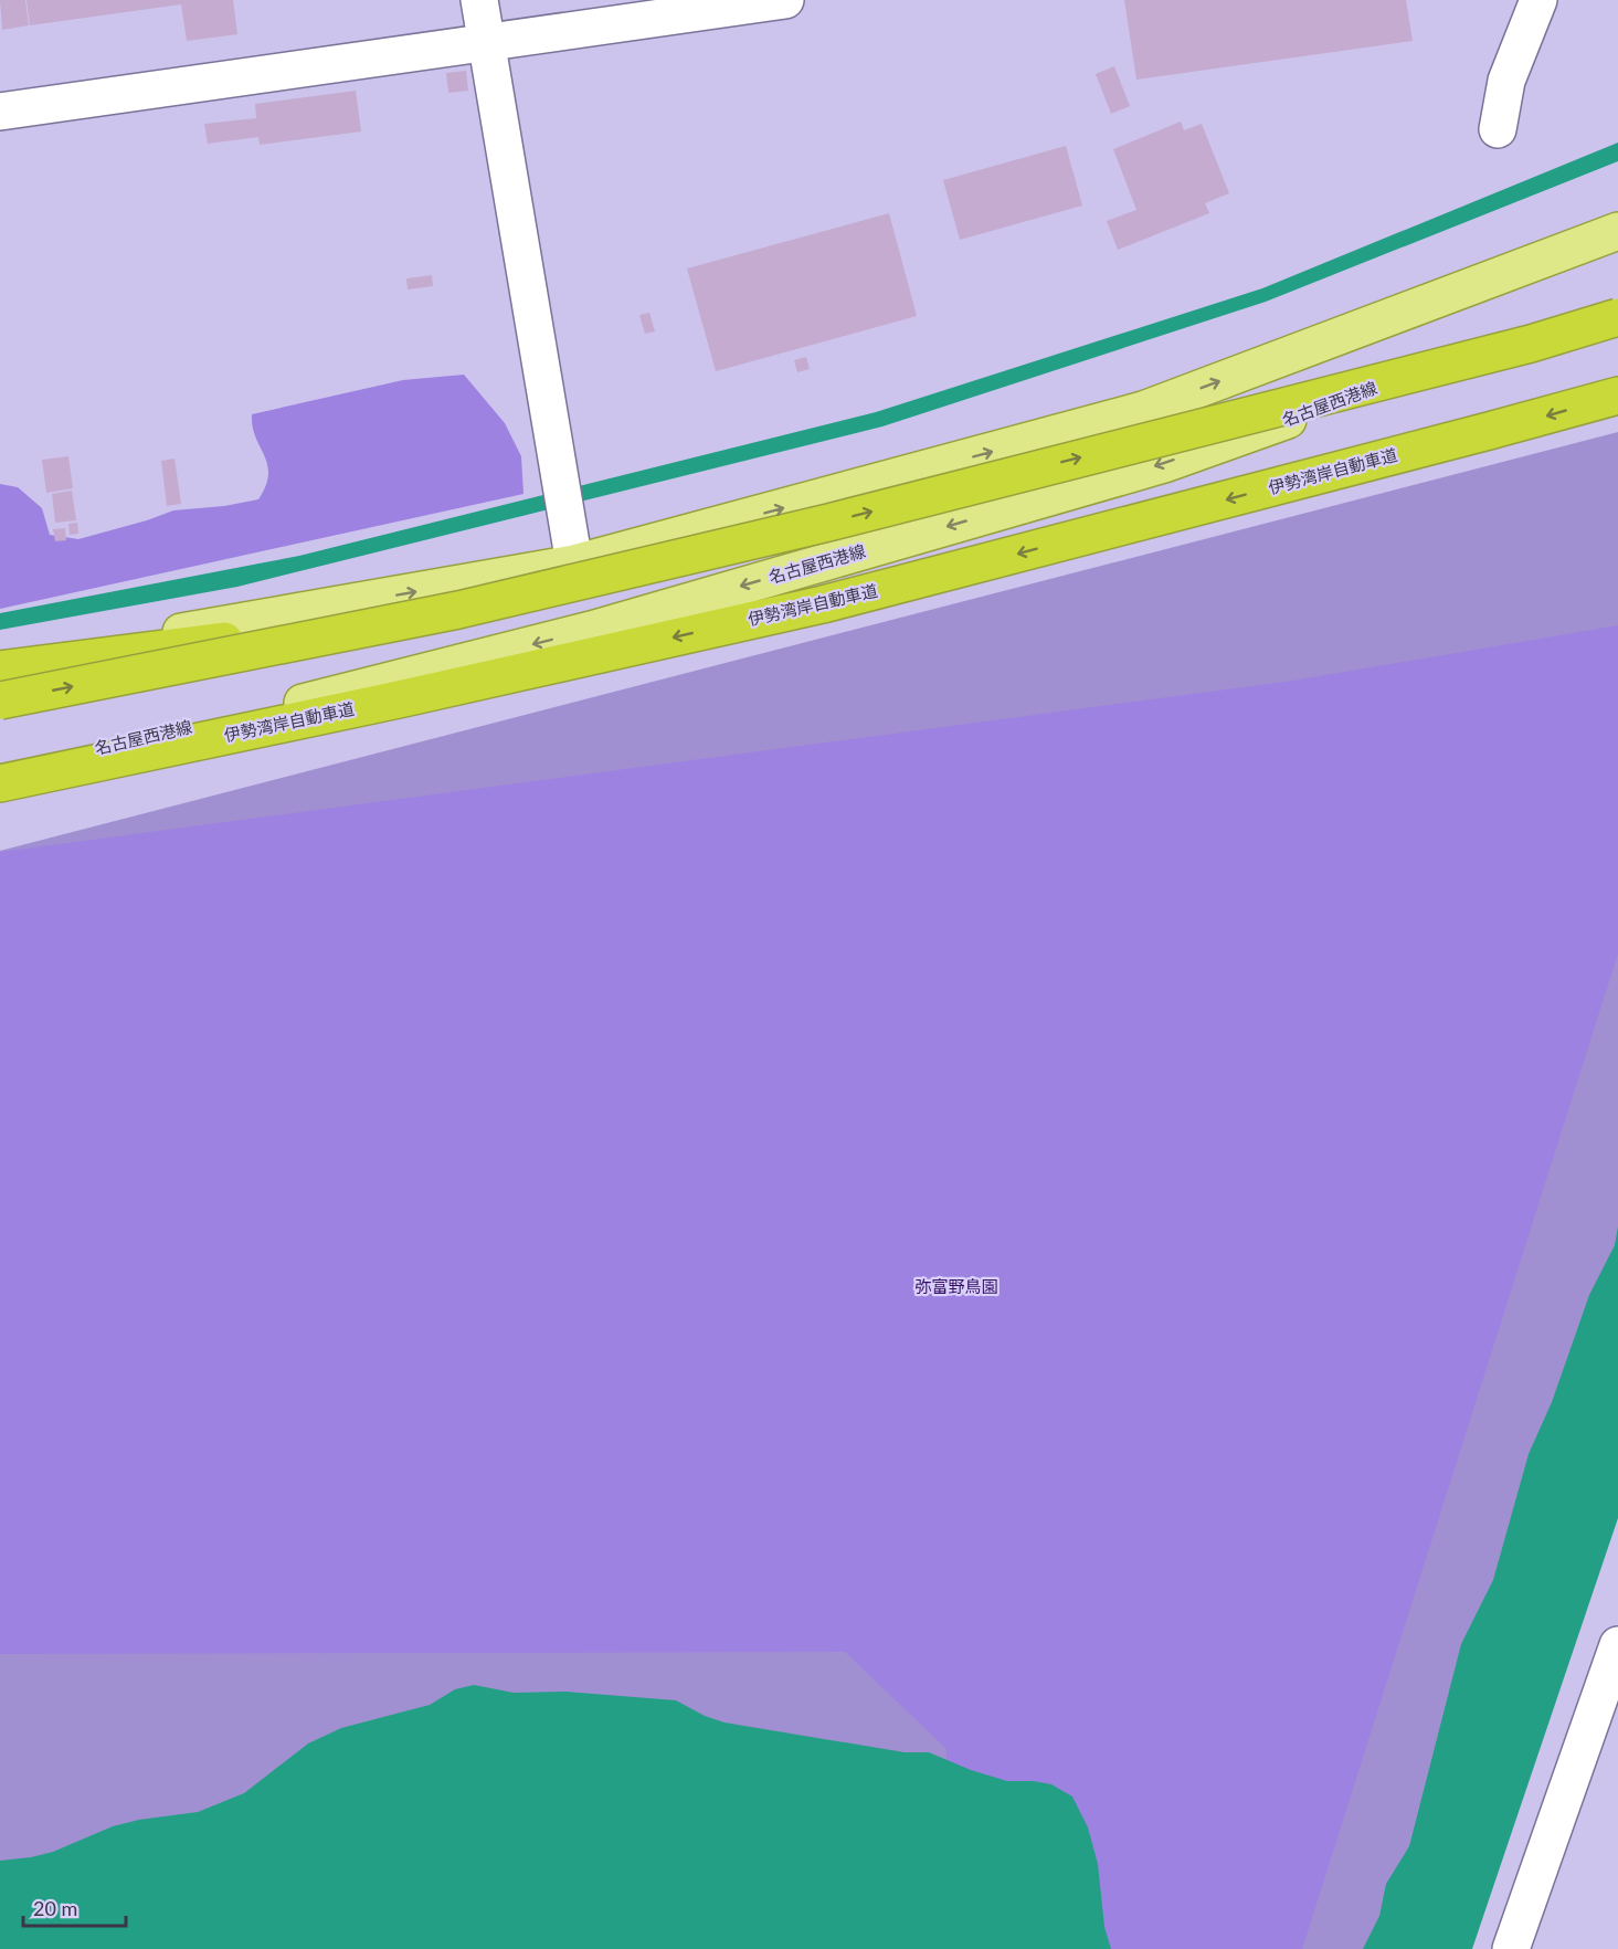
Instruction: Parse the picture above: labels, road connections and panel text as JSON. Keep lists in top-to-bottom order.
{
  "streets": {
    "highway": ["伊勢湾岸自動車道"],
    "main road": ["名古屋西港線"]
  },
  "parks": ["弥富野鳥園"],
  "scale_bar": "20 m"
}
